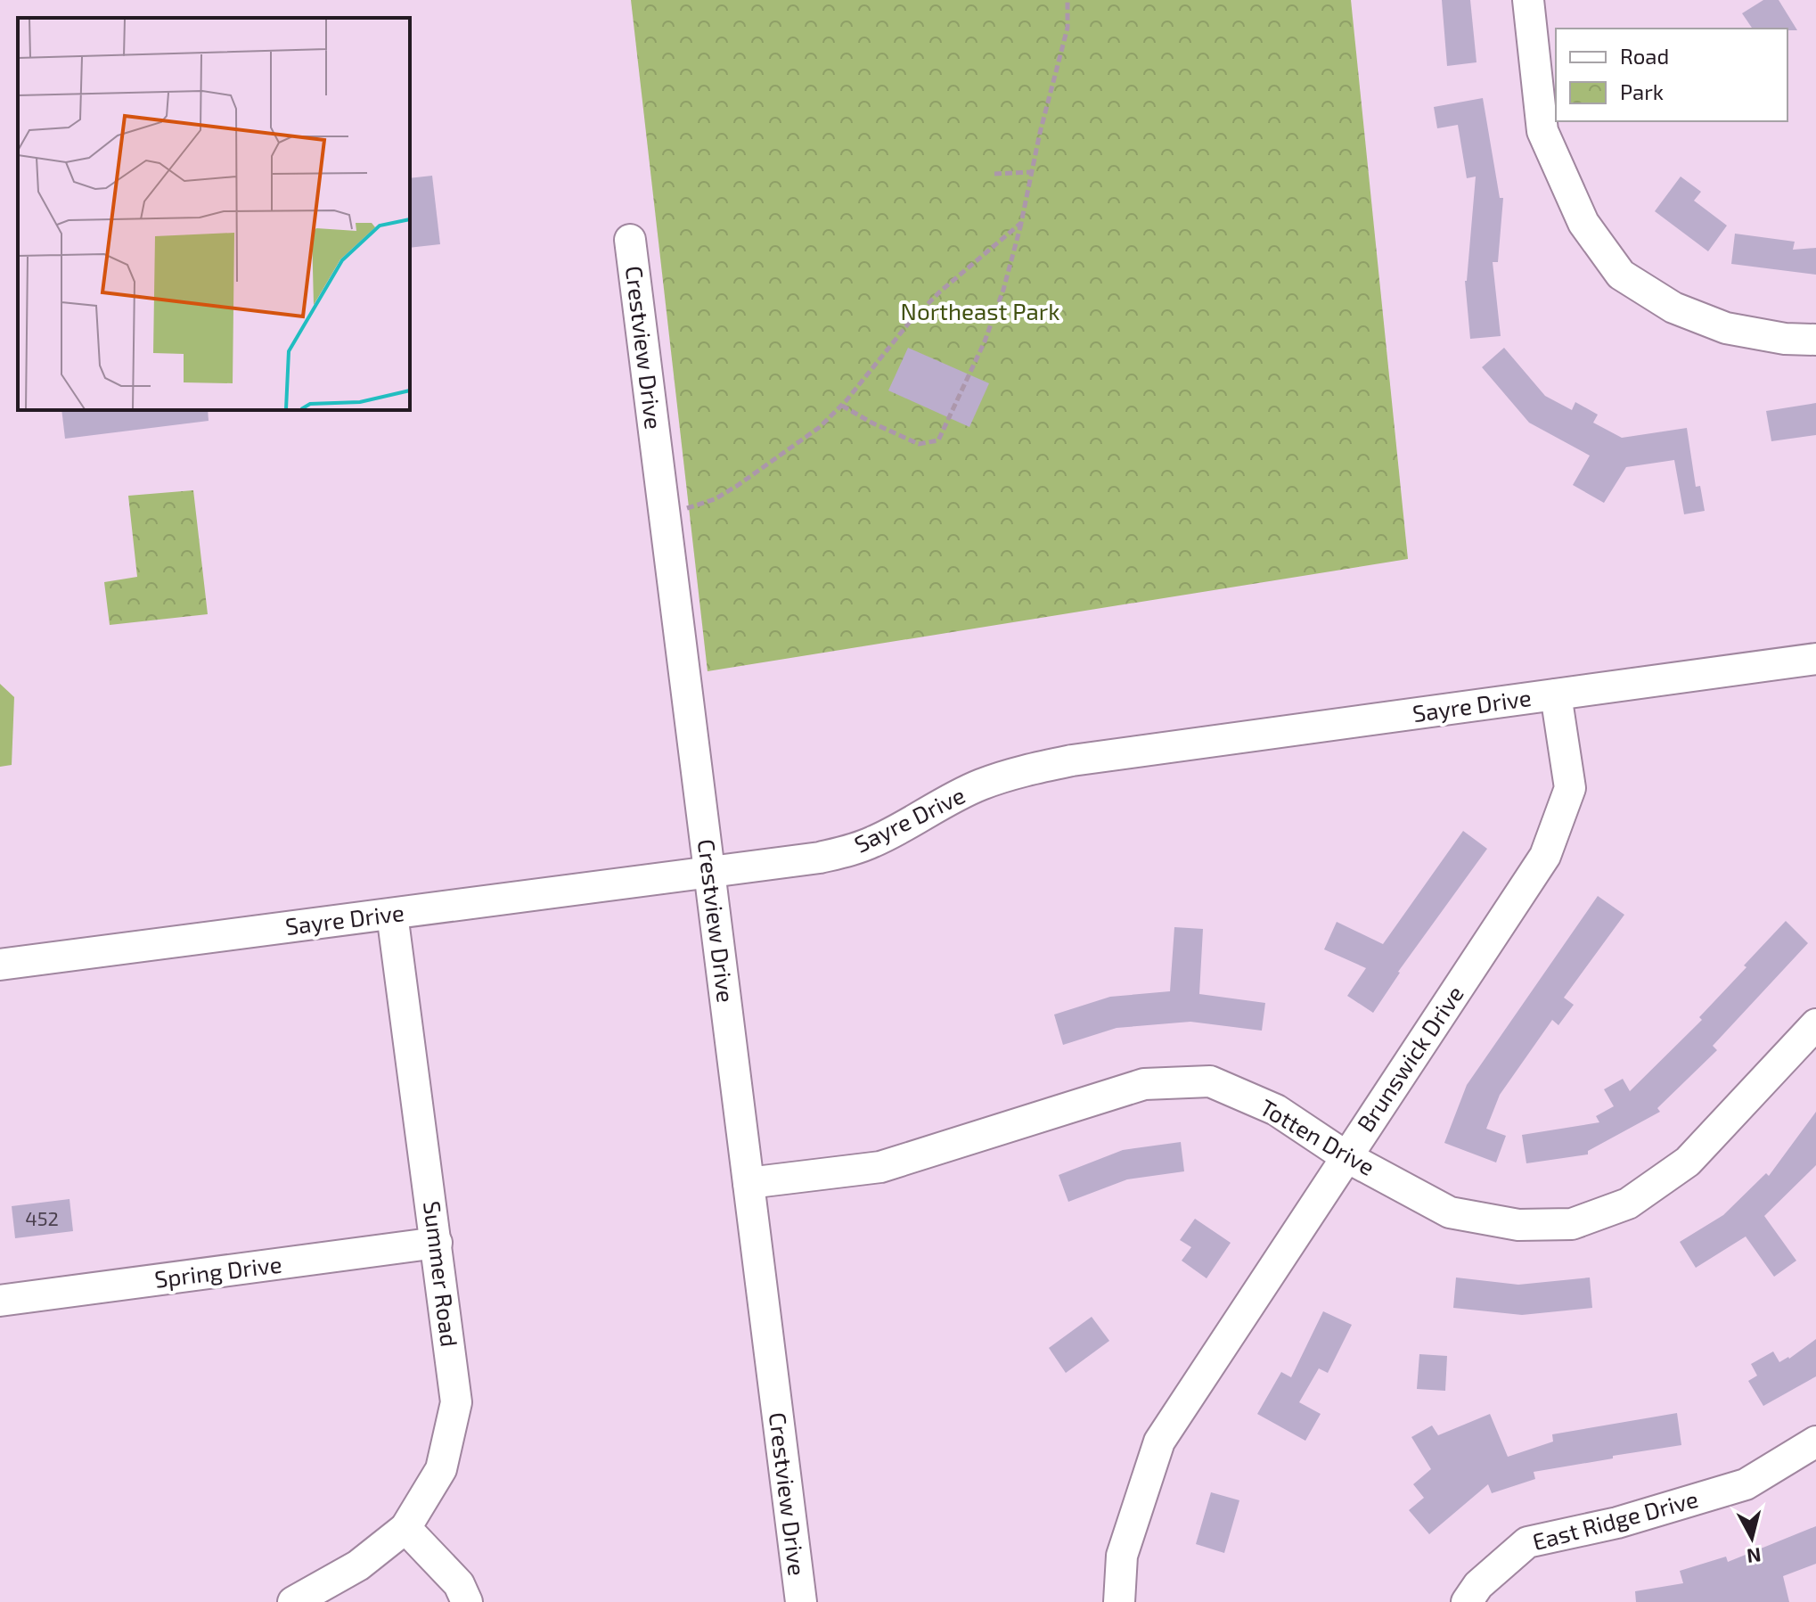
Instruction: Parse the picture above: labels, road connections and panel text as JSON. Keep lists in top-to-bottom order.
{
  "streets": {
    "street": [
      "Crestview Drive",
      "Sayre Drive",
      "Brunswick Drive",
      "Totten Drive",
      "Spring Drive",
      "Summer Road",
      "East Ridge Drive"
    ]
  },
  "crossings": [
    ["Crestview Drive", "Sayre Drive"],
    ["Crestview Drive", "Totten Drive"],
    ["Sayre Drive", "Brunswick Drive"],
    ["Sayre Drive", "Summer Road"],
    ["Brunswick Drive", "Totten Drive"],
    ["Spring Drive", "Summer Road"]
  ],
  "parks": ["Northeast Park"],
  "house_numbers": ["452"],
  "legend": ["Road", "Park"],
  "north": "bottom"
}
